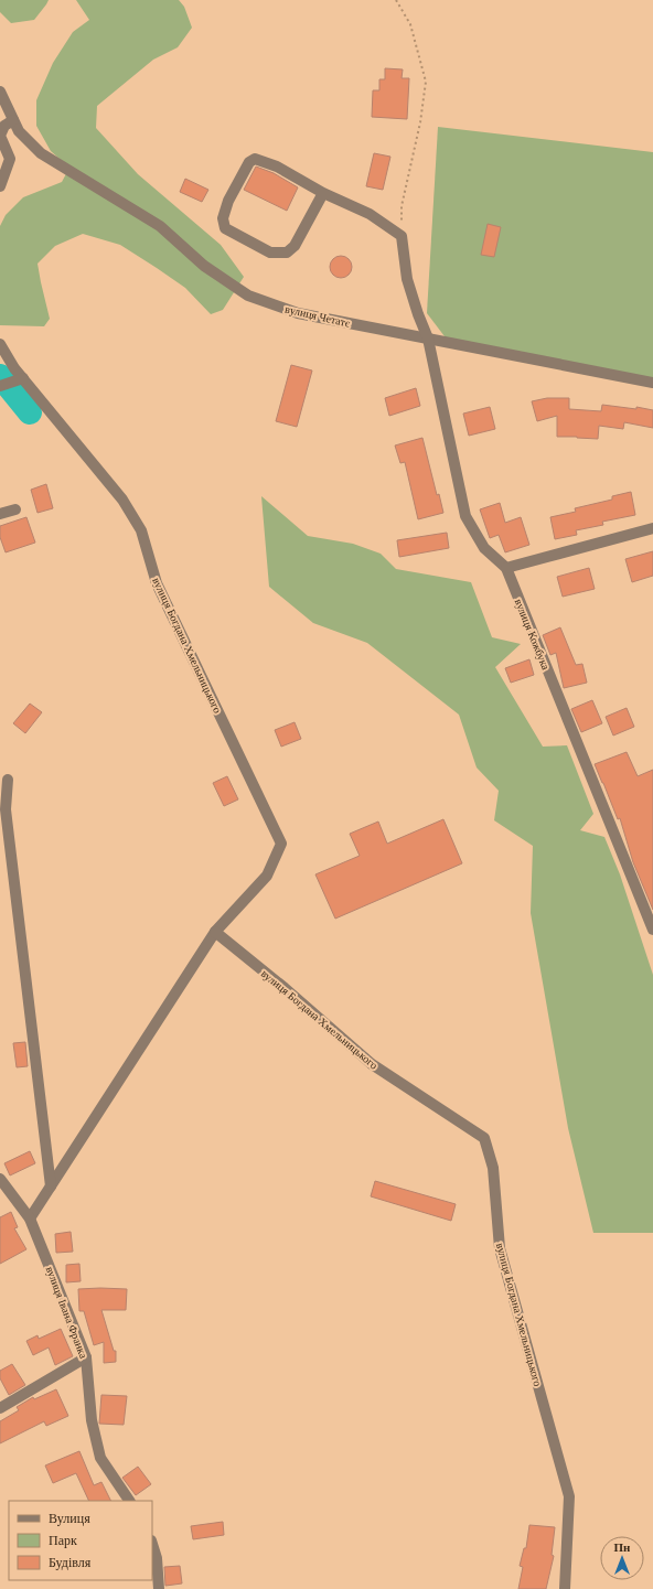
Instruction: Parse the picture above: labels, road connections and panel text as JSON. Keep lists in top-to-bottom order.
{
  "streets": {
    "street": [
      "вулиця Четатє",
      "вулиця Кожбука",
      "вулиця Богдана Хмельницького",
      "вулиця Івана Франка"
    ]
  },
  "crossings": [
    ["вулиця Четатє", "вулиця Кожбука"],
    ["вулиця Богдана Хмельницького", "вулиця Івана Франка"]
  ],
  "legend": ["Вулиця", "Парк", "Будівля"],
  "north": "top"
}
